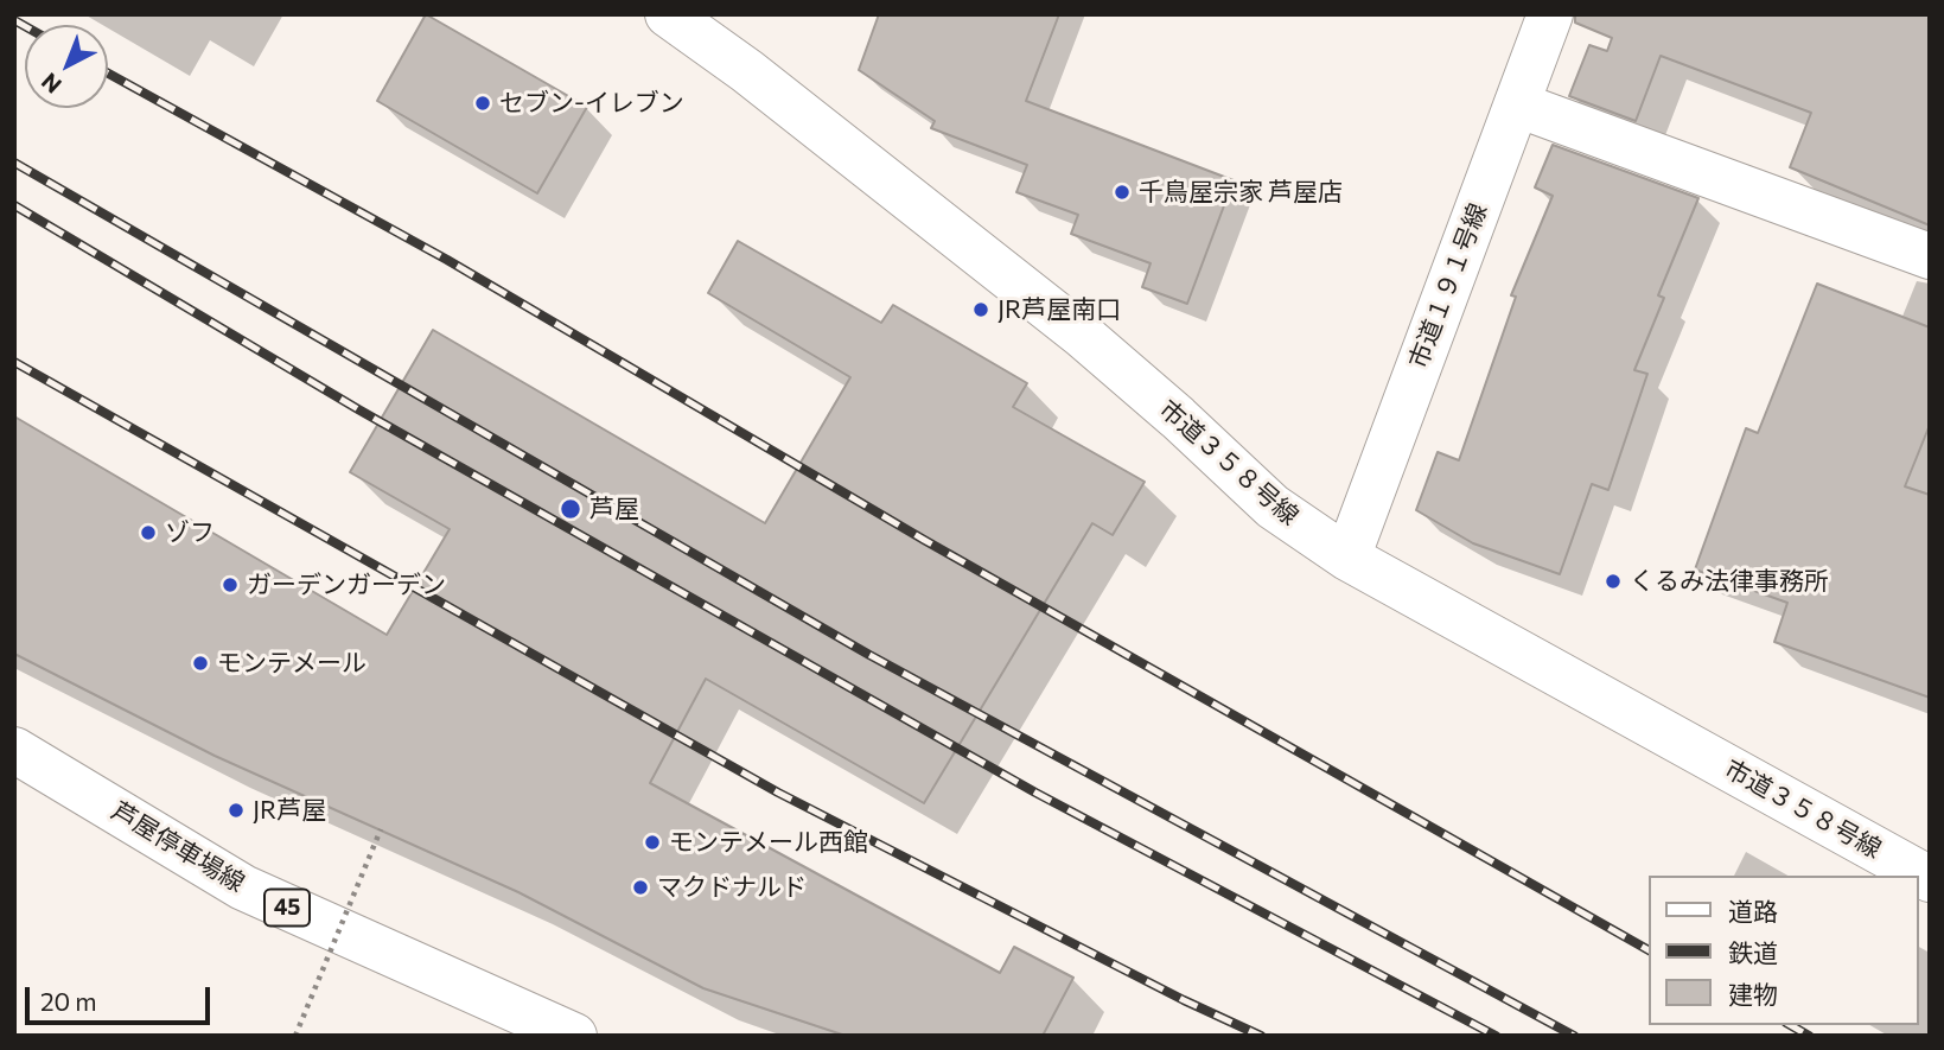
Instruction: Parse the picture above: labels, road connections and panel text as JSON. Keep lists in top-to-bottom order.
{
  "streets": {
    "street": [
      "市道１９１号線",
      "市道３５８号線",
      "芦屋停車場線",
      "45"
    ]
  },
  "crossings": [
    ["市道１９１号線", "市道３５８号線"]
  ],
  "places": [
    "セブン-イレブン",
    "千鳥屋宗家 芦屋店",
    "JR芦屋南口",
    "芦屋",
    "ゾフ",
    "くるみ法律事務所",
    "ガーデンガーデン",
    "モンテメール",
    "JR芦屋",
    "モンテメール西館",
    "マクドナルド"
  ],
  "legend": ["道路", "鉄道", "建物"],
  "scale_bar": "20 m",
  "north": "bottom left"
}
